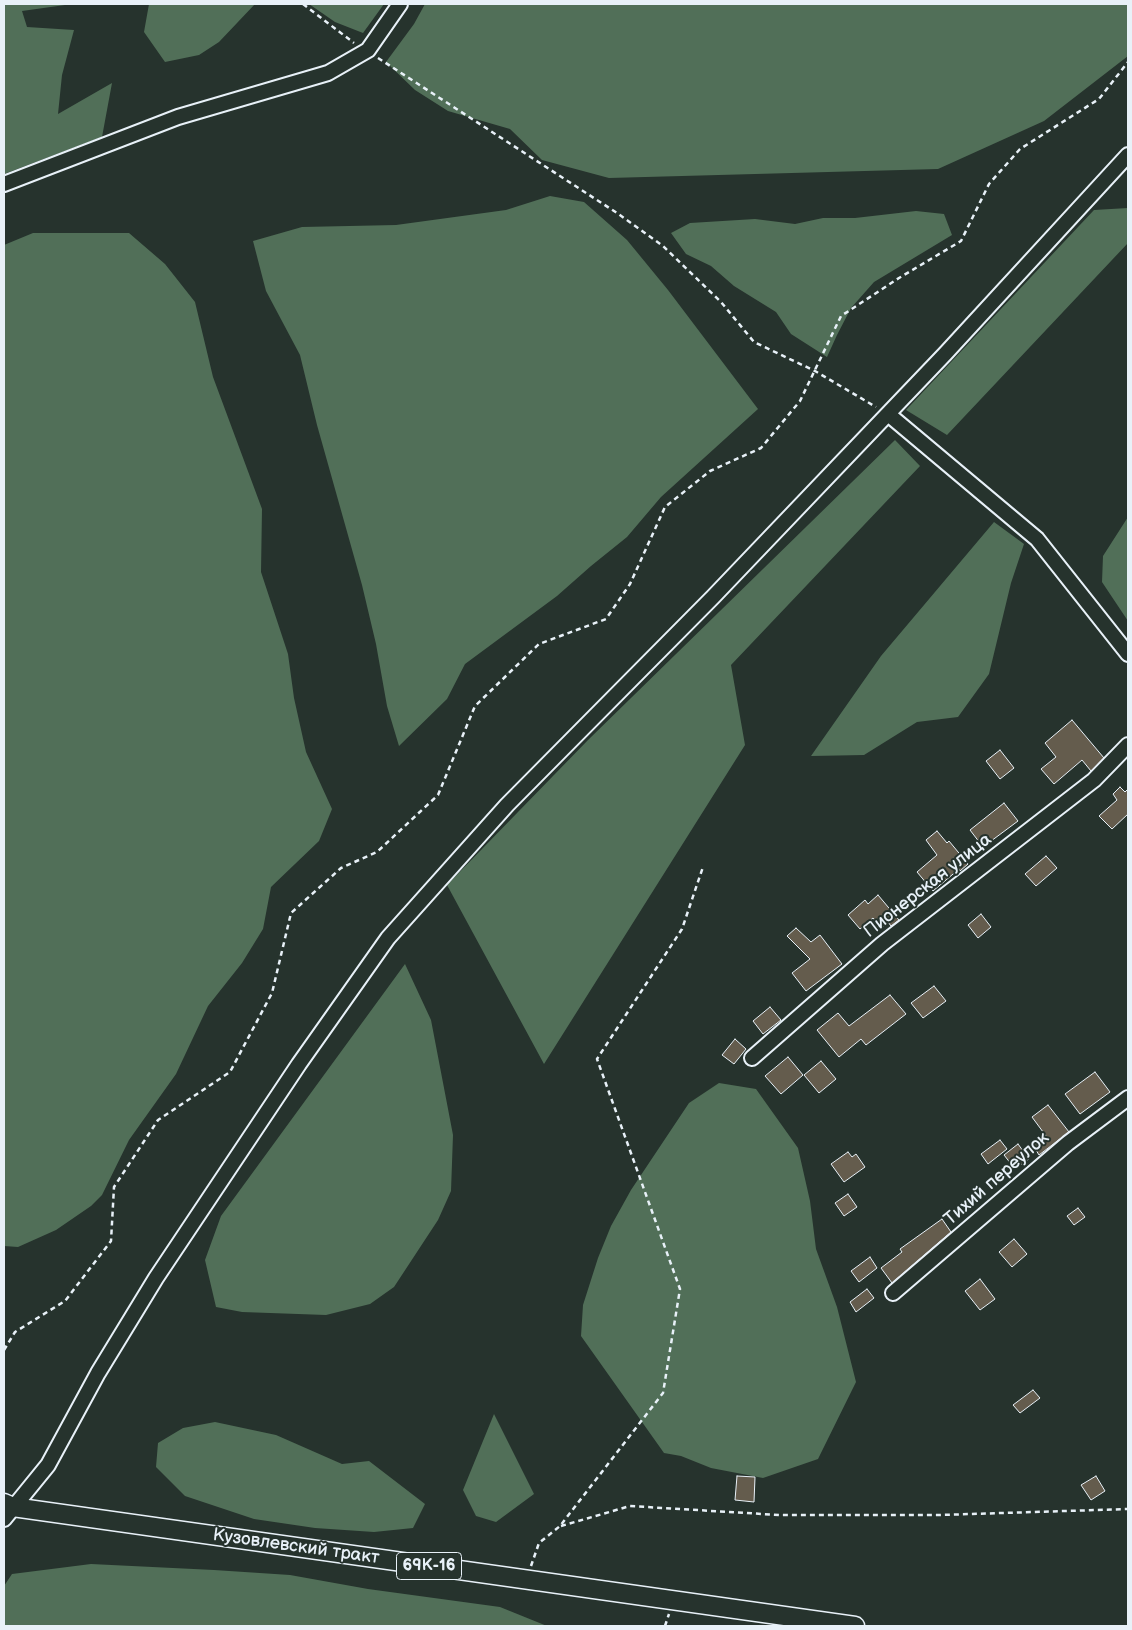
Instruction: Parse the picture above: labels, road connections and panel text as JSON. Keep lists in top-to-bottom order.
{
  "streets": {
    "main road": ["Кузовлевский тракт", "69К-16"],
    "street": ["Пионерская улица", "Тихий переулок"]
  }
}
